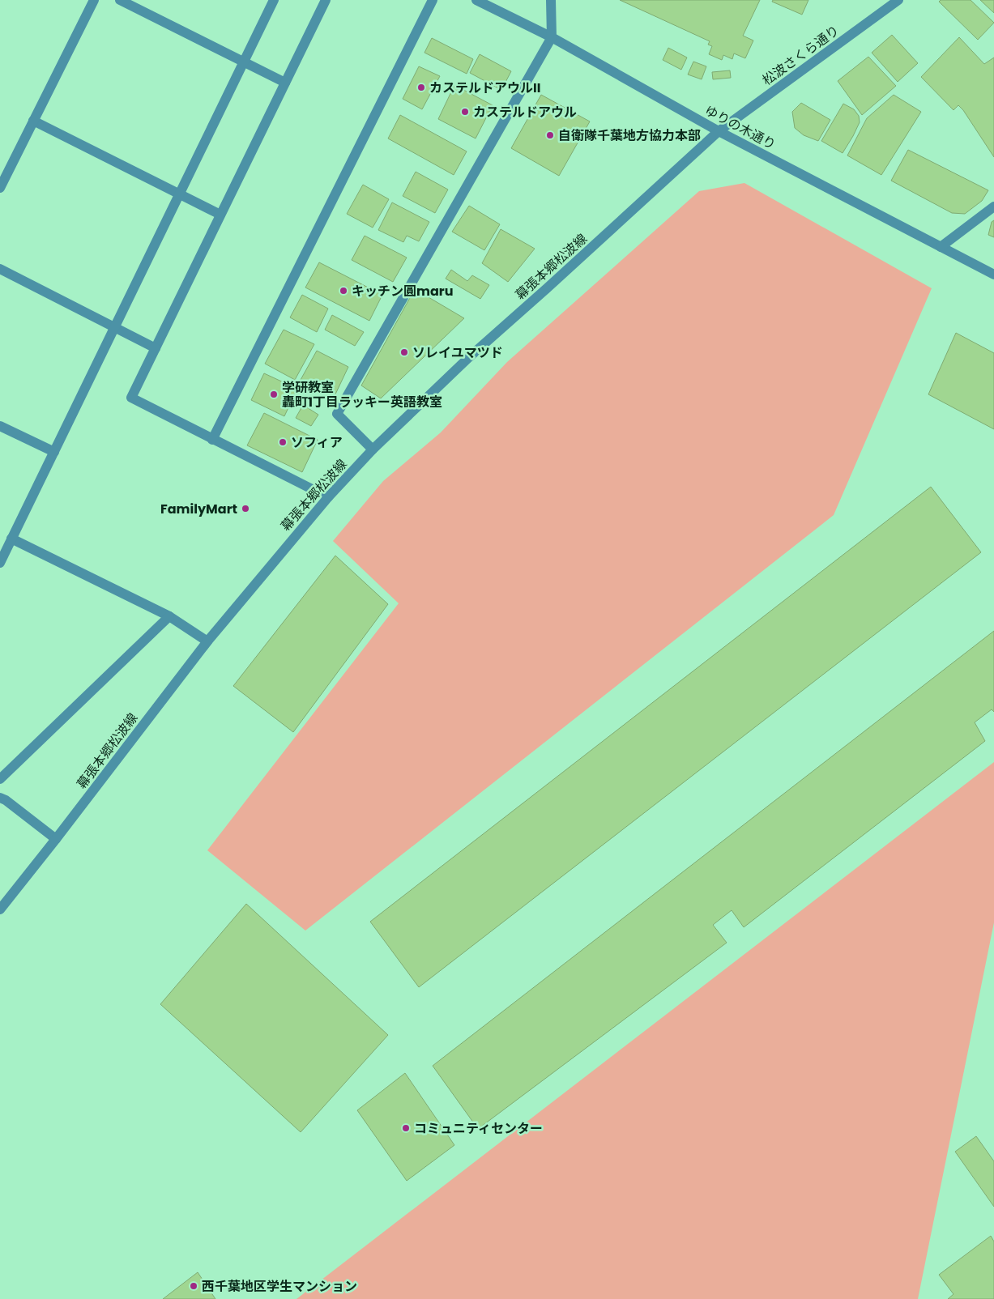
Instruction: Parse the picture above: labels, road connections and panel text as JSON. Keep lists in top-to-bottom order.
{
  "streets": {
    "street": ["松波さくら通り", "ゆりの木通り", "幕張本郷松波線"]
  },
  "crossings": [
    ["松波さくら通り", "ゆりの木通り"],
    ["松波さくら通り", "幕張本郷松波線"],
    ["ゆりの木通り", "幕張本郷松波線"]
  ],
  "places": [
    "カステルドアウルII",
    "カステルドアウル",
    "自衛隊千葉地方協力本部",
    "キッチン圓maru",
    "ソレイユマツド",
    "学研教室 轟町1丁目ラッキー英語教室",
    "ソフィア",
    "FamilyMart",
    "コミュニティセンター",
    "西千葉地区学生マンション"
  ]
}
